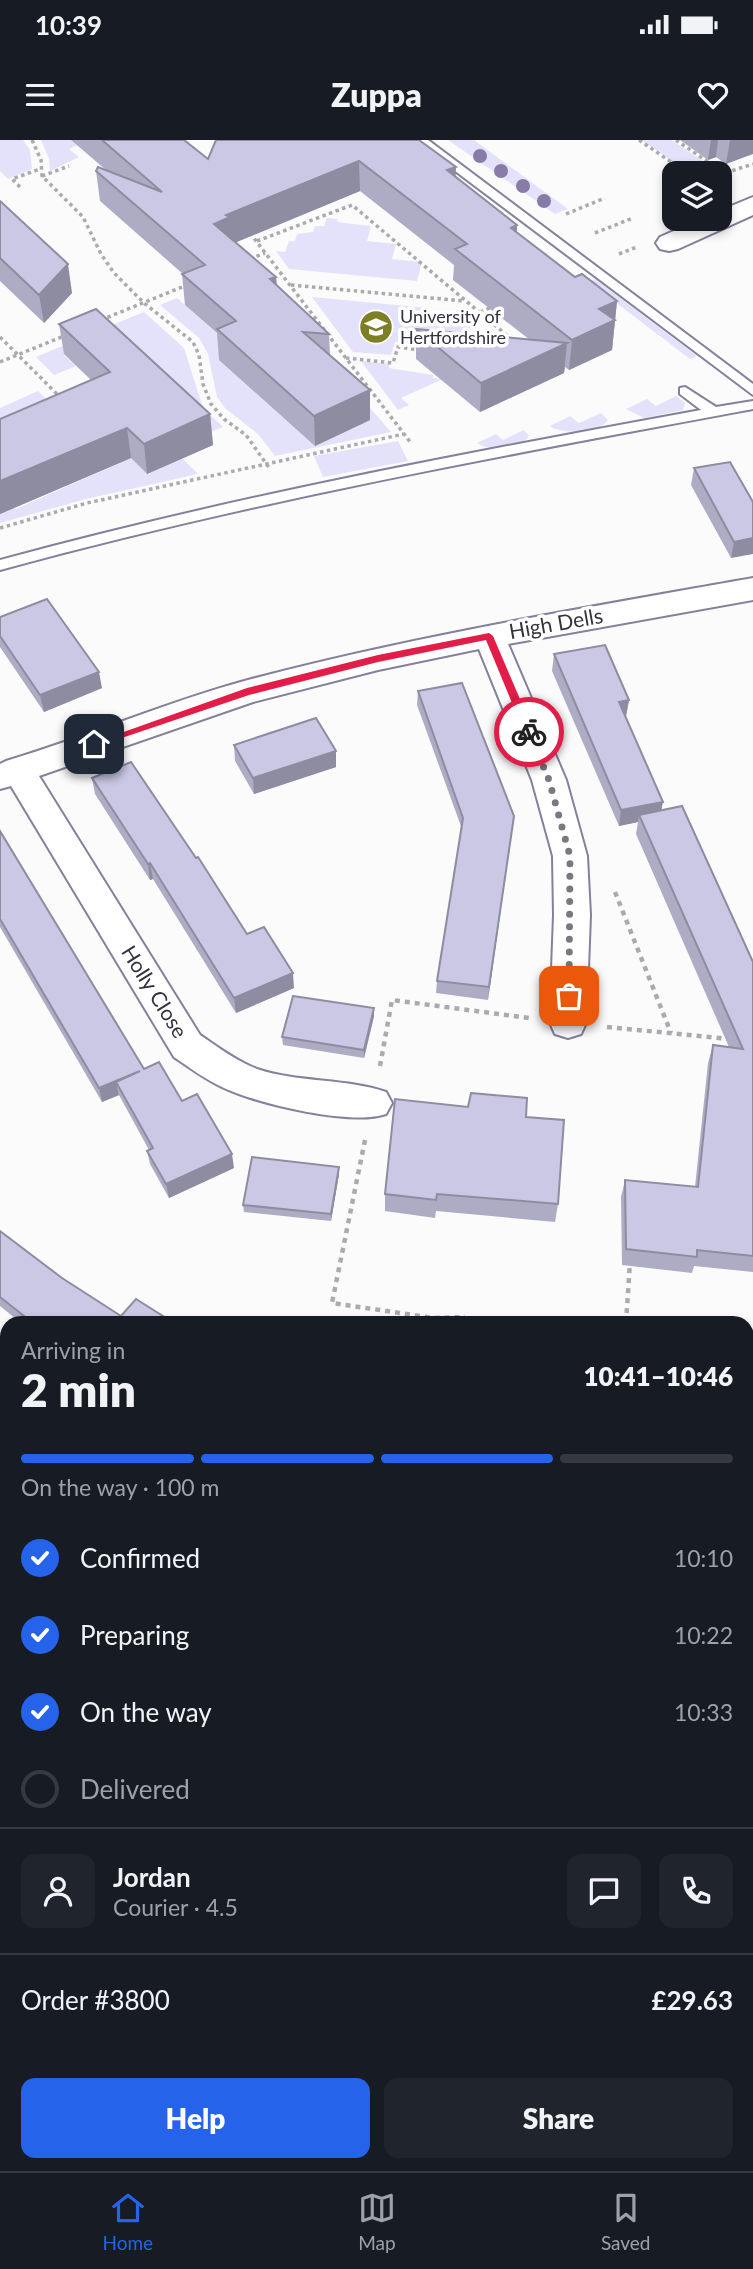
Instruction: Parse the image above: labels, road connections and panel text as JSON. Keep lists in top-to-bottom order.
{
  "streets": {
    "street": ["High Dells", "Holly Close"]
  },
  "crossings": [
    ["High Dells", "Holly Close"]
  ],
  "places": {
    "school or university": ["University of Hertfordshire"]
  },
  "page": {
    "status": "10:39",
    "header": "Zuppa",
    "heading": ["2 min", "Arriving in", "10:41–10:46"],
    "panel": [
      "Jordan",
      "Courier · 4.5",
      "Order #3800",
      "£29.63"
    ],
    "bar": "On the way · 100 m",
    "list": [
      ["Confirmed", "10:10"],
      ["Preparing", "10:22"],
      ["On the way", "10:33"],
      "Delivered"
    ],
    "buttons": ["Help", "Share"],
    "tabs": ["Home", "Map", "Saved"]
  }
}
